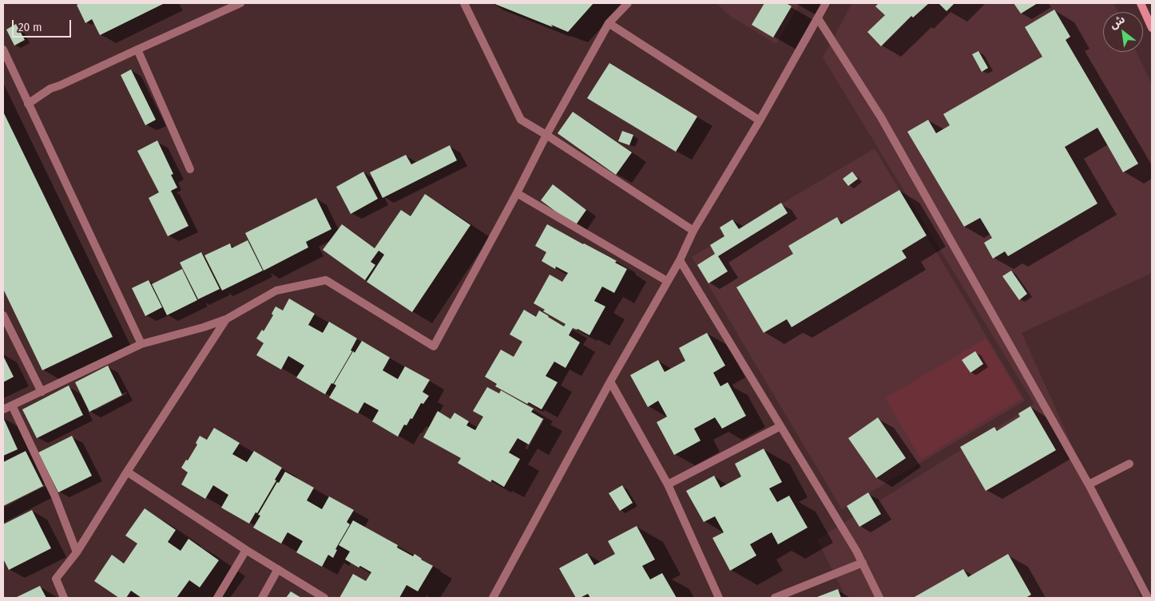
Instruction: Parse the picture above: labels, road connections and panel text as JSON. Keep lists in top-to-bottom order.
{
  "scale_bar": "20 m",
  "north": "top left"
}
